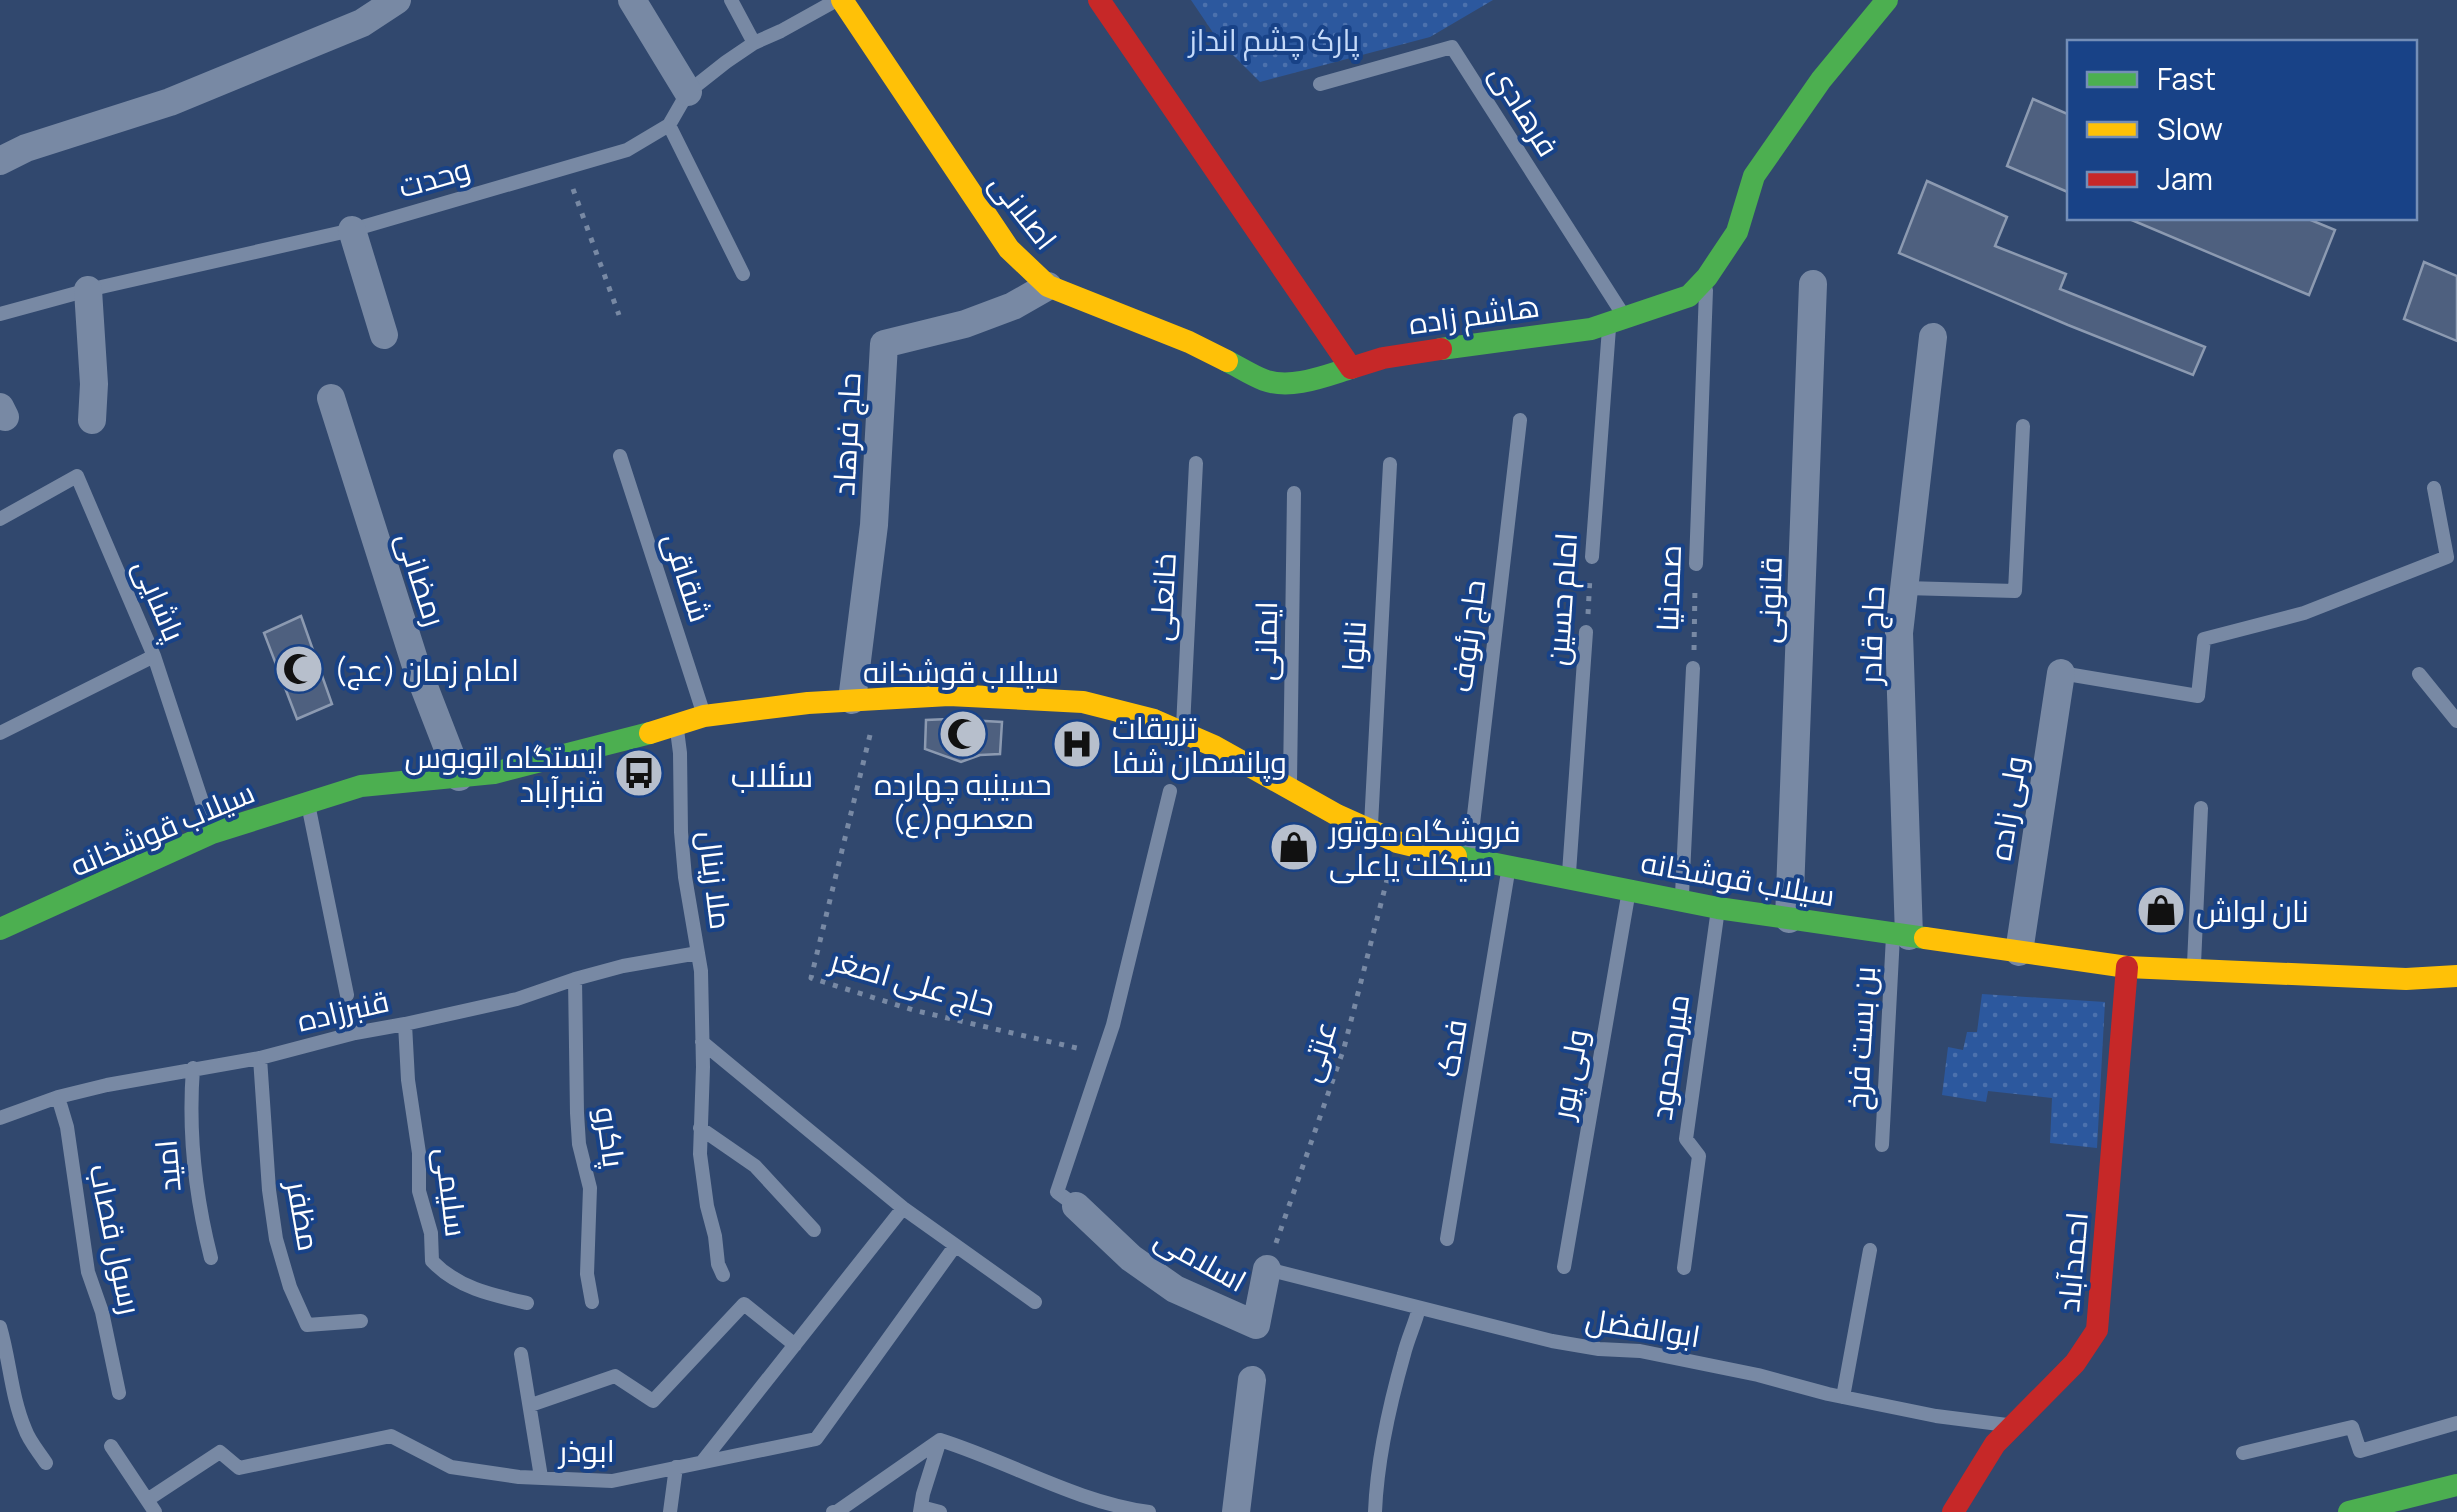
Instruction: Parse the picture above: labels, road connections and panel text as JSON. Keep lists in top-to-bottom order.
{
  "streets": {
    "street": [
      "اصلانی",
      "هاشم زاده",
      "حاج فرهاد",
      "رمضانی",
      "قانونی",
      "حاج قادر",
      "سیلاب قوشخانه",
      "ولی زاده",
      "اسلامی",
      "احمدآباد"
    ],
    "lane": [
      "فرهادی",
      "وحدت",
      "شقاقی",
      "صمدنیا",
      "خانعلی",
      "امام حسین",
      "پاشایی",
      "حاج رئوف",
      "ایمانی",
      "نانوا",
      "ملا زینال",
      "قنبرزاده",
      "بن بست فرخ",
      "فدک",
      "میرمحمود",
      "ولی پور",
      "پاکرو",
      "امید",
      "سلیمی",
      "مظفر",
      "رسول قصاب",
      "ابوالفضل",
      "ابوذر"
    ],
    "path": ["حاج علی اصغر", "عزتی"]
  },
  "crossings": [
    ["فرهادی", "هاشم زاده"],
    ["فرهادی", "امام حسین"],
    ["اصلانی", "هاشم زاده"],
    ["اصلانی", "حاج فرهاد"],
    ["هاشم زاده", "صمدنیا"],
    ["هاشم زاده", "امام حسین"],
    ["حاج فرهاد", "سیلاب قوشخانه"],
    ["حاج فرهاد", "حاج علی اصغر"],
    ["شقاقی", "سیلاب قوشخانه"],
    ["رمضانی", "سیلاب قوشخانه"],
    ["صمدنیا", "سیلاب قوشخانه"],
    ["خانعلی", "سیلاب قوشخانه"],
    ["امام حسین", "سیلاب قوشخانه"],
    ["پاشایی", "سیلاب قوشخانه"],
    ["قانونی", "سیلاب قوشخانه"],
    ["حاج قادر", "سیلاب قوشخانه"],
    ["حاج قادر", "بن بست فرخ"],
    ["حاج رئوف", "سیلاب قوشخانه"],
    ["ایمانی", "سیلاب قوشخانه"],
    ["نانوا", "سیلاب قوشخانه"],
    ["سیلاب قوشخانه", "ولی زاده"],
    ["سیلاب قوشخانه", "ملا زینال"],
    ["سیلاب قوشخانه", "حاج علی اصغر"],
    ["سیلاب قوشخانه", "بن بست فرخ"],
    ["سیلاب قوشخانه", "فدک"],
    ["سیلاب قوشخانه", "عزتی"],
    ["سیلاب قوشخانه", "میرمحمود"],
    ["سیلاب قوشخانه", "ولی پور"],
    ["سیلاب قوشخانه", "احمدآباد"],
    ["ملا زینال", "قنبرزاده"],
    ["قنبرزاده", "پاکرو"],
    ["قنبرزاده", "امید"],
    ["قنبرزاده", "سلیمی"],
    ["قنبرزاده", "مظفر"],
    ["قنبرزاده", "رسول قصاب"],
    ["عزتی", "اسلامی"],
    ["عزتی", "ابوالفضل"],
    ["اسلامی", "ابوالفضل"],
    ["احمدآباد", "ابوالفضل"]
  ],
  "districts": ["سئلاب"],
  "parks": ["پارک چشم انداز"],
  "places": {
    "mosque": ["امام زمان (عج)", "حسینیه چهارده معصوم(ع)"],
    "hospital": ["تزریقات وپانسمان شفا"],
    "bus stop": ["ایستگاه اتوبوس قنبرآباد"],
    "shop": ["فروشگاه موتور سیکلت یاعلی", "نان لواش"]
  },
  "legend": ["Fast", "Slow", "Jam"]
}
